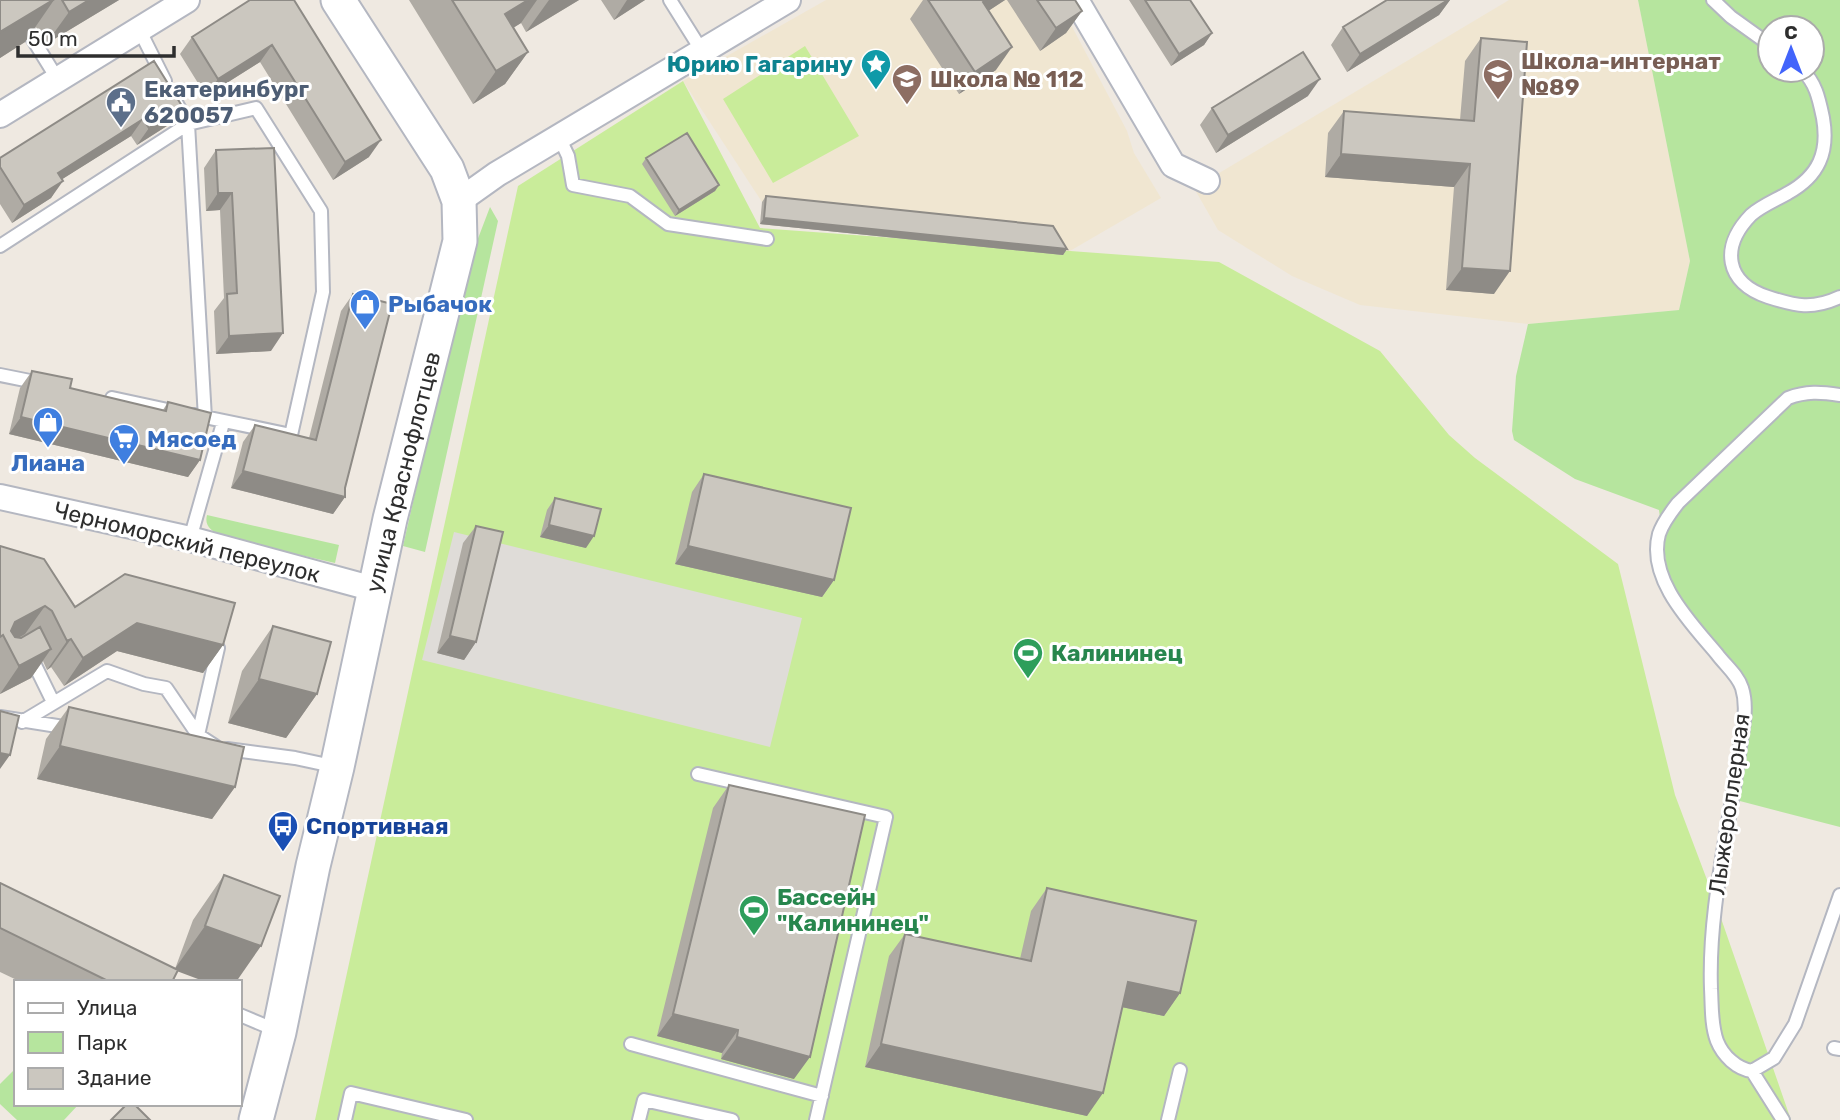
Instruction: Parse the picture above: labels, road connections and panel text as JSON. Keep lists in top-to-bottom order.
{
  "streets": {
    "main road": ["улица Краснофлотцев"],
    "street": ["Черноморский переулок"],
    "lane": ["Лыжероллерная"]
  },
  "crossings": [
    ["улица Краснофлотцев", "Черноморский переулок"]
  ],
  "places": {
    "place": ["Юрию Гагарину"],
    "school or university": ["Школа-интернат №89", "Школа № 112"],
    "public building": ["Екатеринбург 620057"],
    "shop": ["Рыбачок", "Лиана"],
    "supermarket": ["Мясоед"],
    "sports": ["Калининец", "Бассейн \"Калининец\""],
    "bus stop": ["Спортивная"]
  },
  "legend": ["Улица", "Парк", "Здание"],
  "scale_bar": "50 m",
  "north": "top"
}
